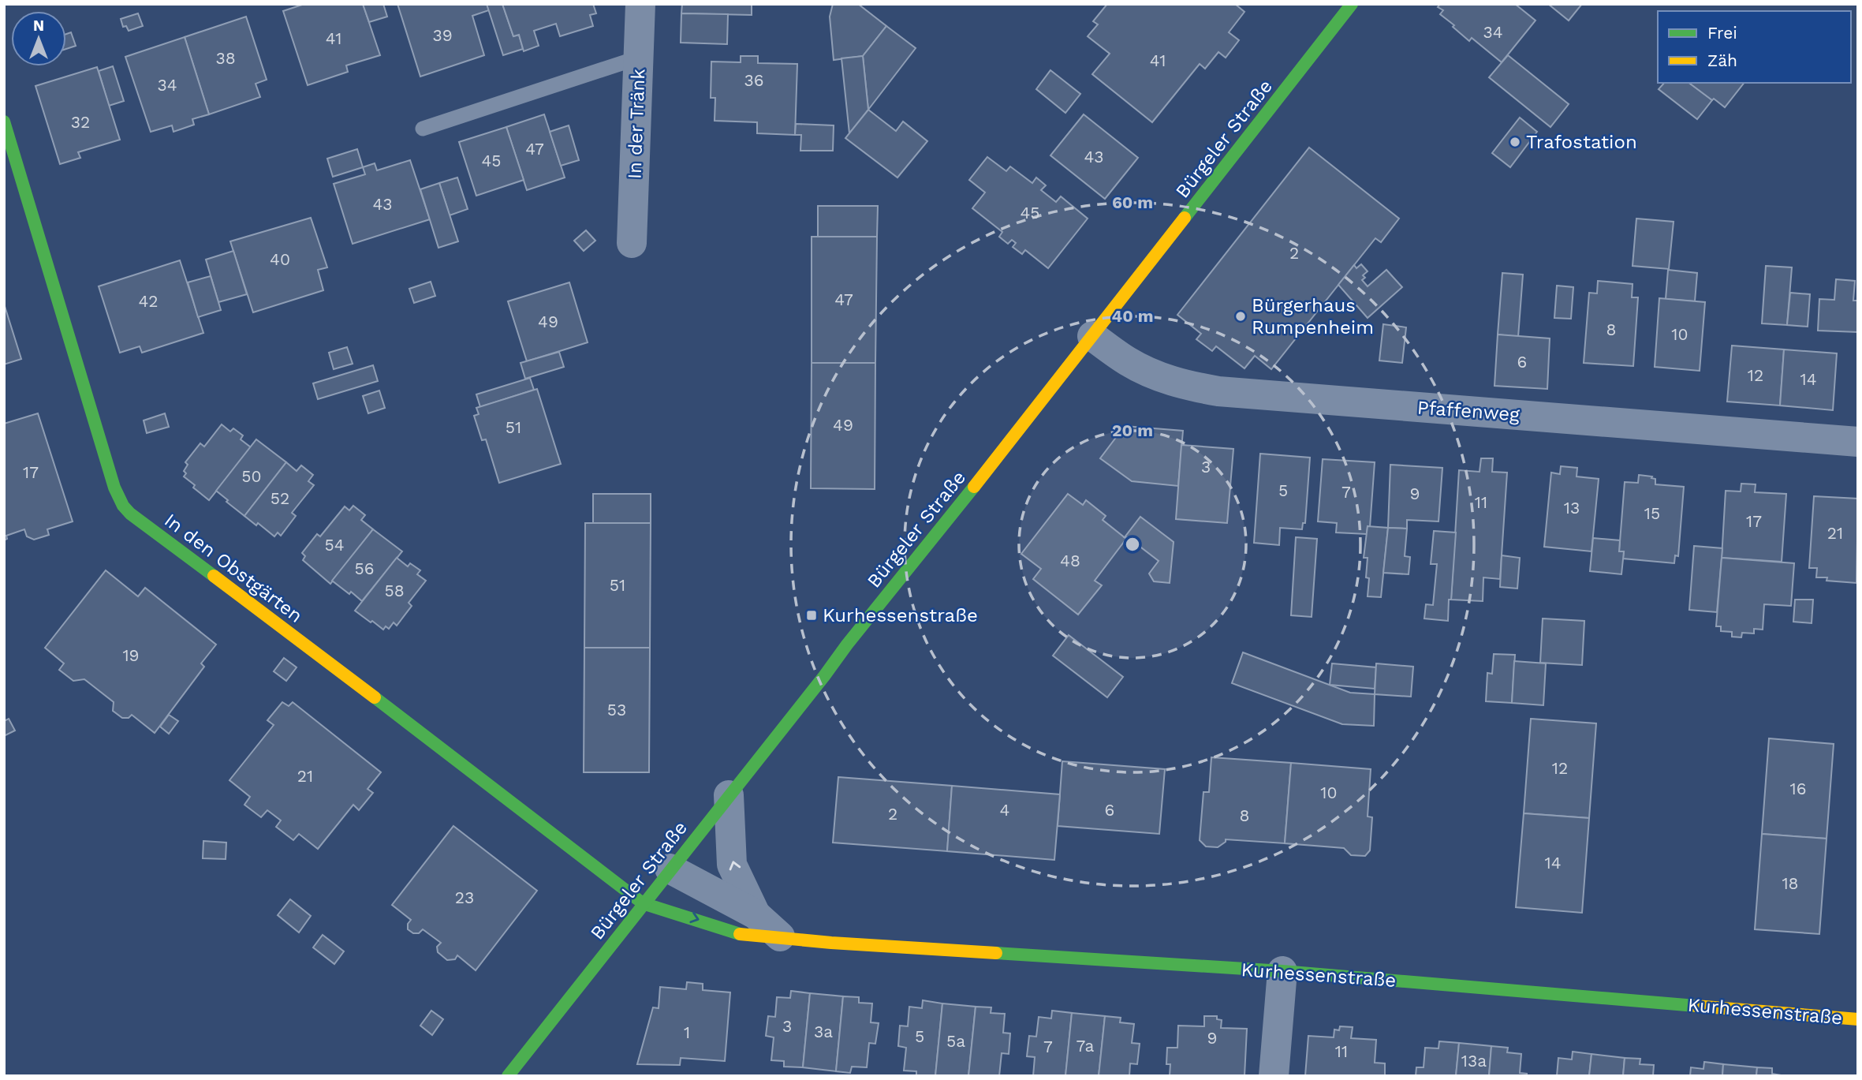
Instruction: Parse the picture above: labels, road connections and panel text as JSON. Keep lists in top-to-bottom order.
{
  "streets": {
    "street": [
      "In der Tränk",
      "Bürgeler Straße",
      "Pfaffenweg",
      "In den Obstgärten",
      "Kurhessenstraße"
    ]
  },
  "crossings": [
    ["Bürgeler Straße", "Pfaffenweg"],
    ["Bürgeler Straße", "In den Obstgärten"],
    ["Bürgeler Straße", "Kurhessenstraße"],
    ["In den Obstgärten", "Kurhessenstraße"]
  ],
  "places": {
    "other": ["Trafostation", "Bürgerhaus Rumpenheim"],
    "transit": ["Kurhessenstraße"]
  },
  "house_numbers": [
    "34",
    "39",
    "41",
    "38",
    "41",
    "36",
    "34",
    "32",
    "47",
    "43",
    "45",
    "43",
    "45",
    "2",
    "40",
    "47",
    "42",
    "49",
    "8",
    "10",
    "6",
    "12",
    "14",
    "49",
    "51",
    "3",
    "17",
    "50",
    "5",
    "7",
    "9",
    "52",
    "11",
    "13",
    "15",
    "17",
    "21",
    "54",
    "48",
    "56",
    "51",
    "58",
    "19",
    "53",
    "12",
    "21",
    "16",
    "10",
    "4",
    "6",
    "2",
    "8",
    "14",
    "18",
    "23",
    "3",
    "3a",
    "1",
    "5",
    "9",
    "5a",
    "7a",
    "7",
    "11",
    "13a"
  ],
  "legend": ["Frei", "Zäh"],
  "north": "top",
  "rings": ["60 m", "40 m", "20 m"]
}
